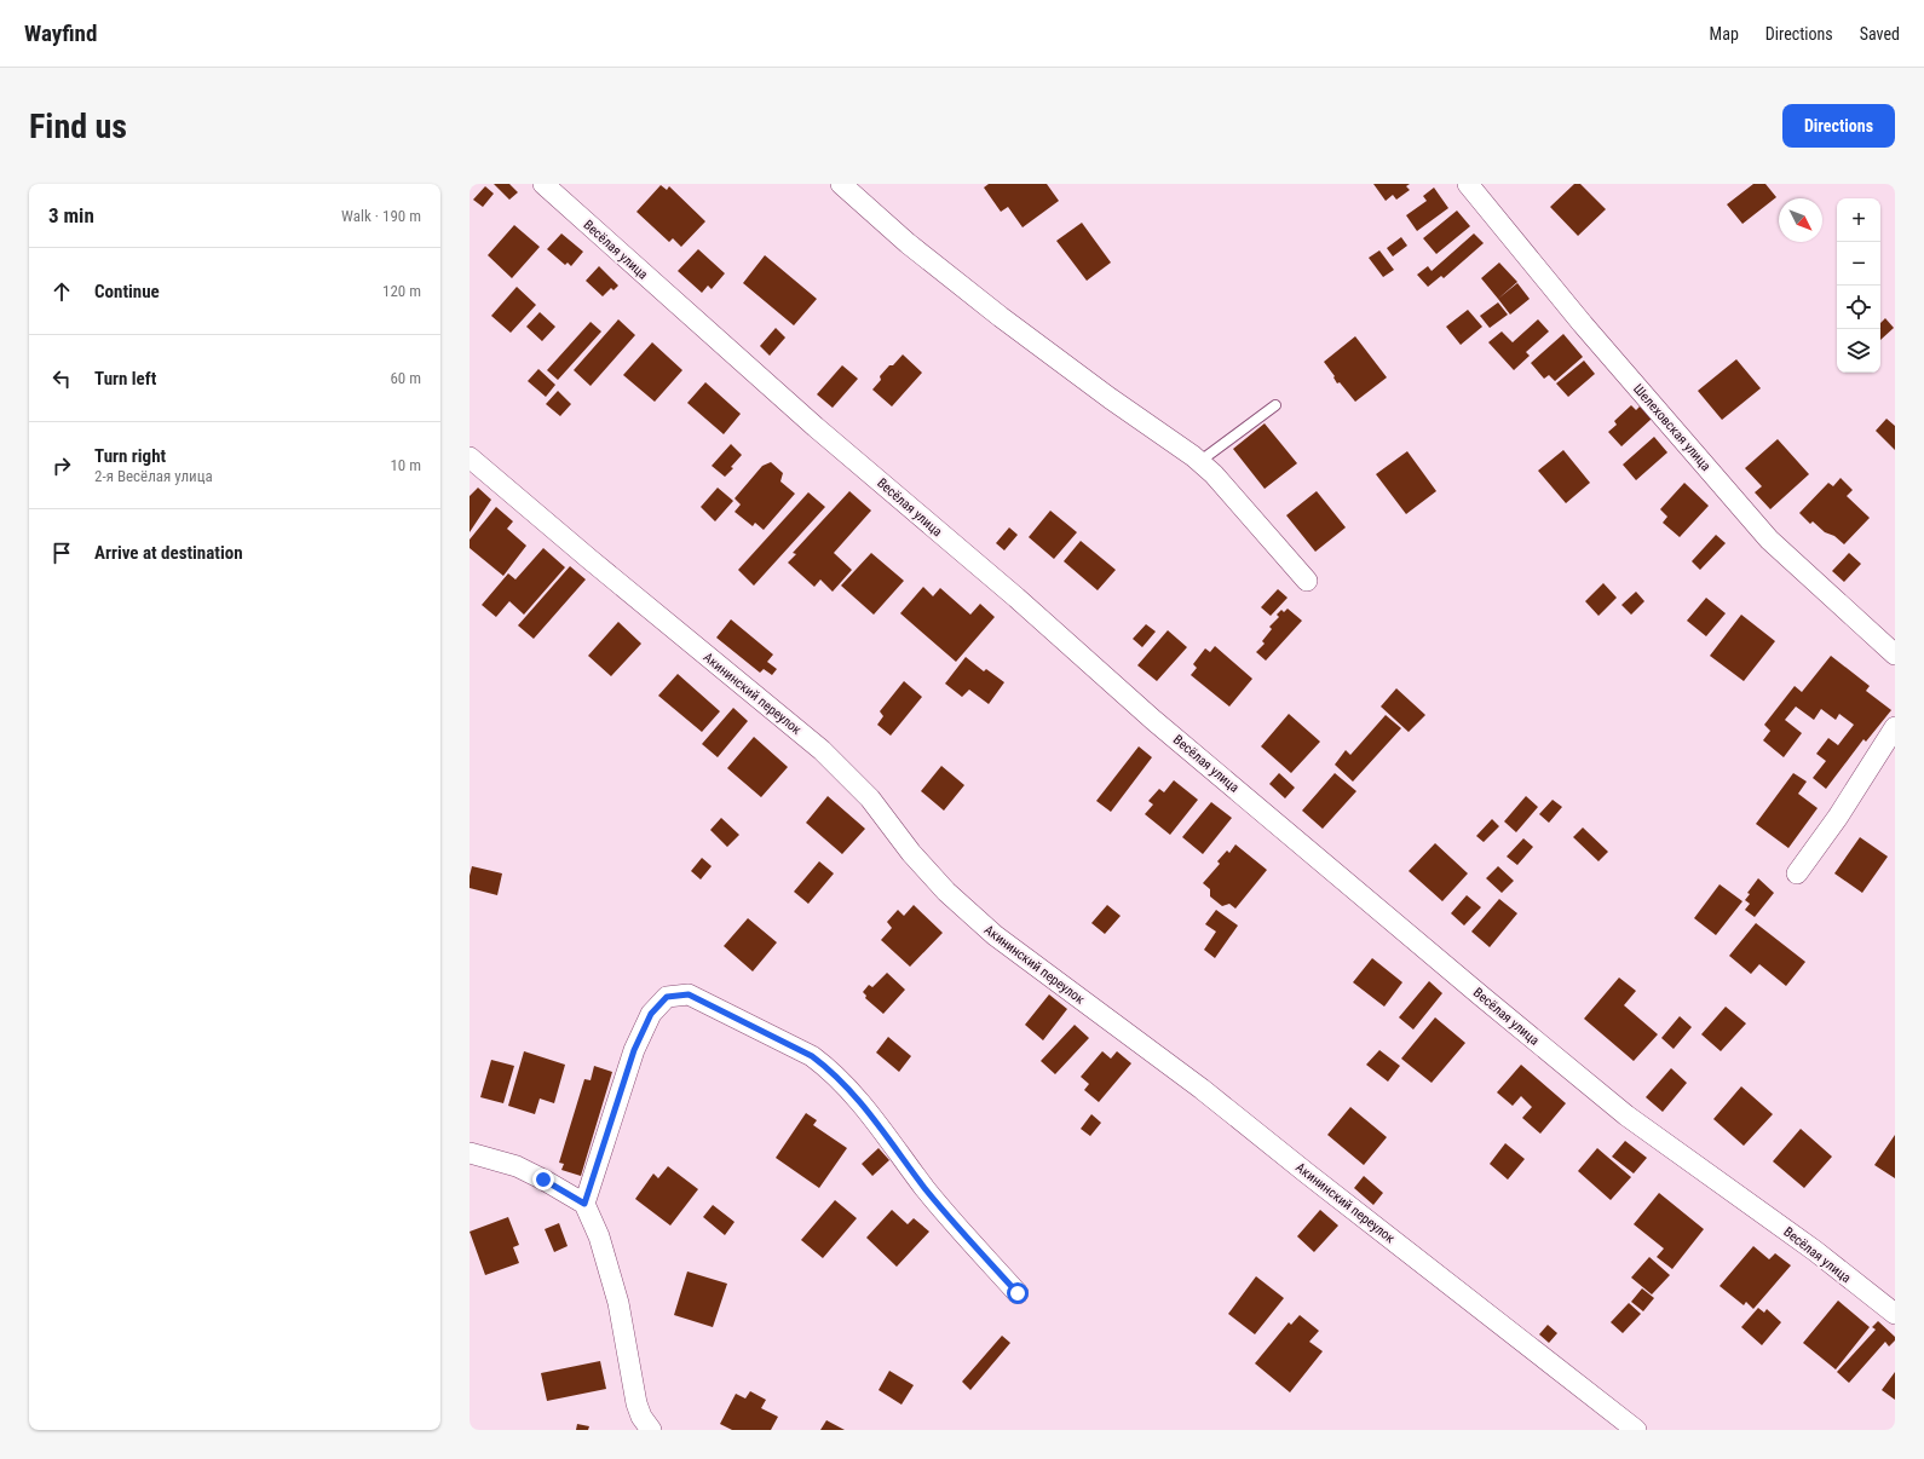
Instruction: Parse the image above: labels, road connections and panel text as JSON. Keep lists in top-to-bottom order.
{
  "streets": {
    "street": ["Весёлая улица", "Шелеховская улица", "Акининский переулок"]
  },
  "north": "bottom right",
  "page": {
    "header": "Wayfind",
    "nav": ["Map", "Directions", "Saved"],
    "buttons": "Directions",
    "title": "Find us",
    "heading": ["3 min", "Walk · 190 m"],
    "map_buttons": ["+", "−"],
    "list": [
      ["Continue", "120 m"],
      ["Turn left", "60 m"],
      ["Turn right", "2-я Весёлая улица", "10 m"],
      "Arrive at destination"
    ]
  }
}
